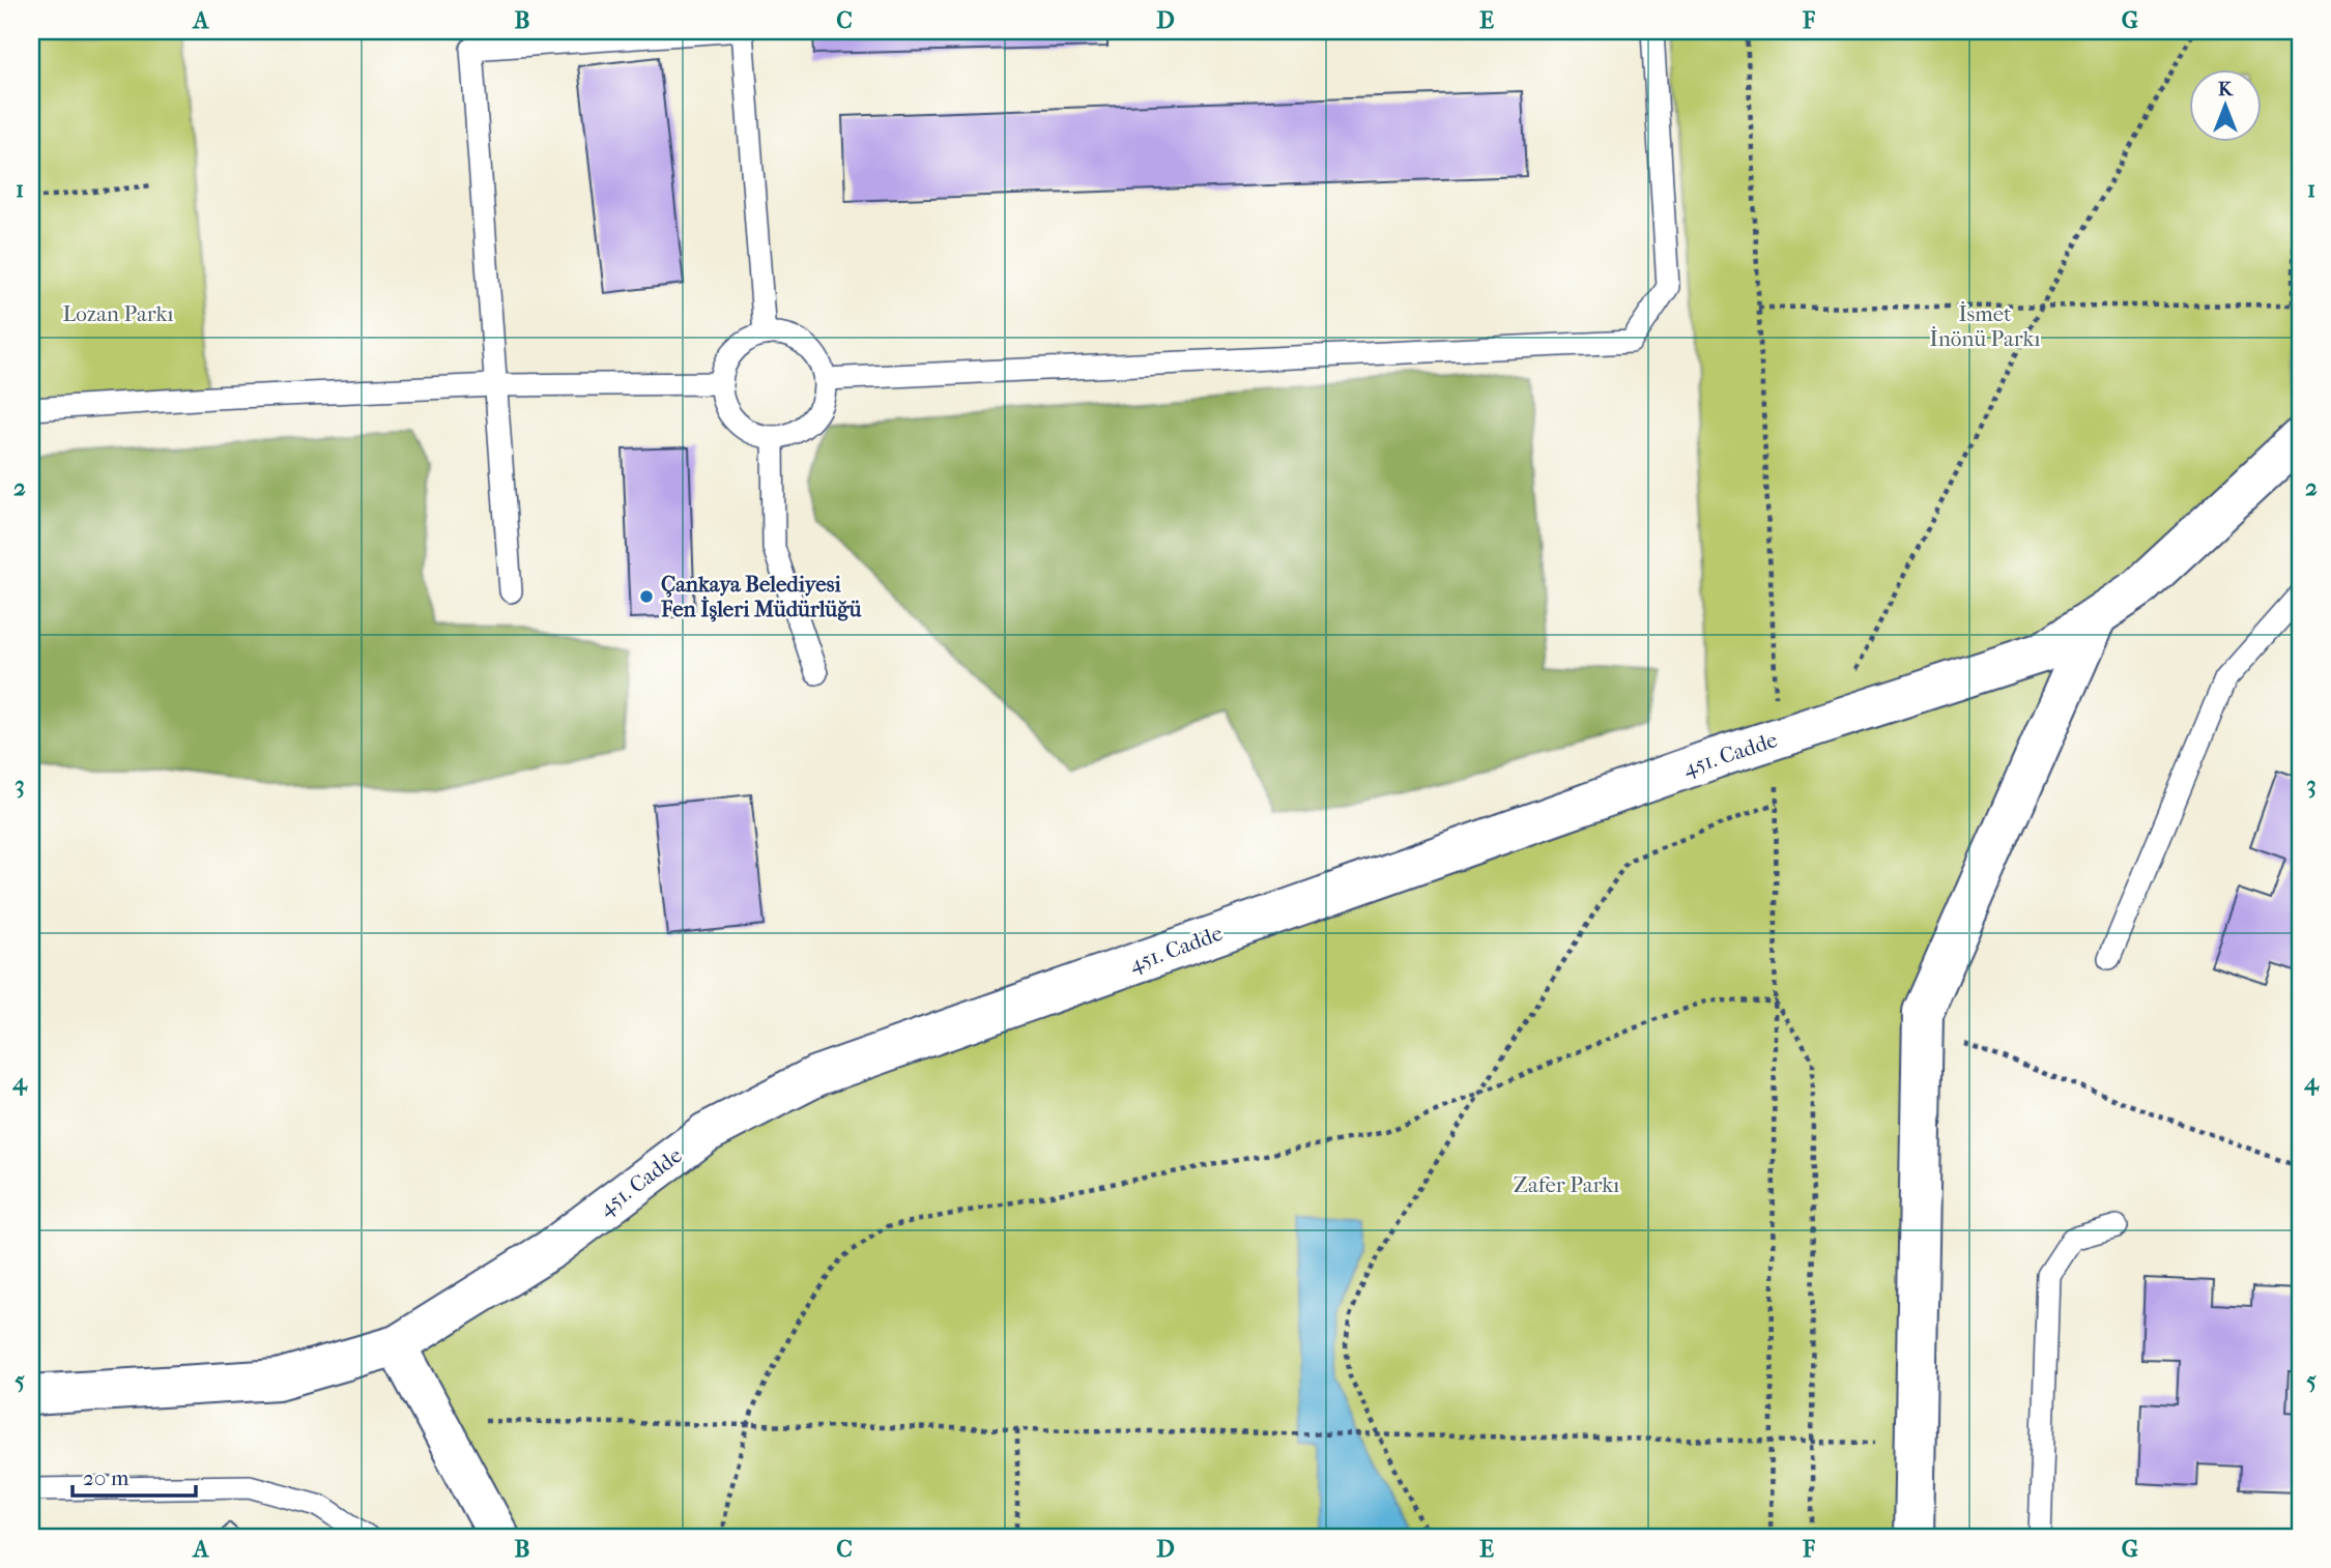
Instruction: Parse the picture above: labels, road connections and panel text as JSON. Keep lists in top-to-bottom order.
{
  "streets": {
    "street": ["451. Cadde"]
  },
  "parks": ["Lozan Parkı", "İsmet İnönü Parkı", "Zafer Parkı"],
  "places": ["Çankaya Belediyesi Fen İşleri Müdürlüğü"],
  "scale_bar": "20 m",
  "north": "top",
  "grid": {
    "columns": [
      "A",
      "B",
      "C",
      "D",
      "E",
      "F",
      "G"
    ],
    "rows": [
      "1",
      "2",
      "3",
      "4",
      "5"
    ]
  }
}
